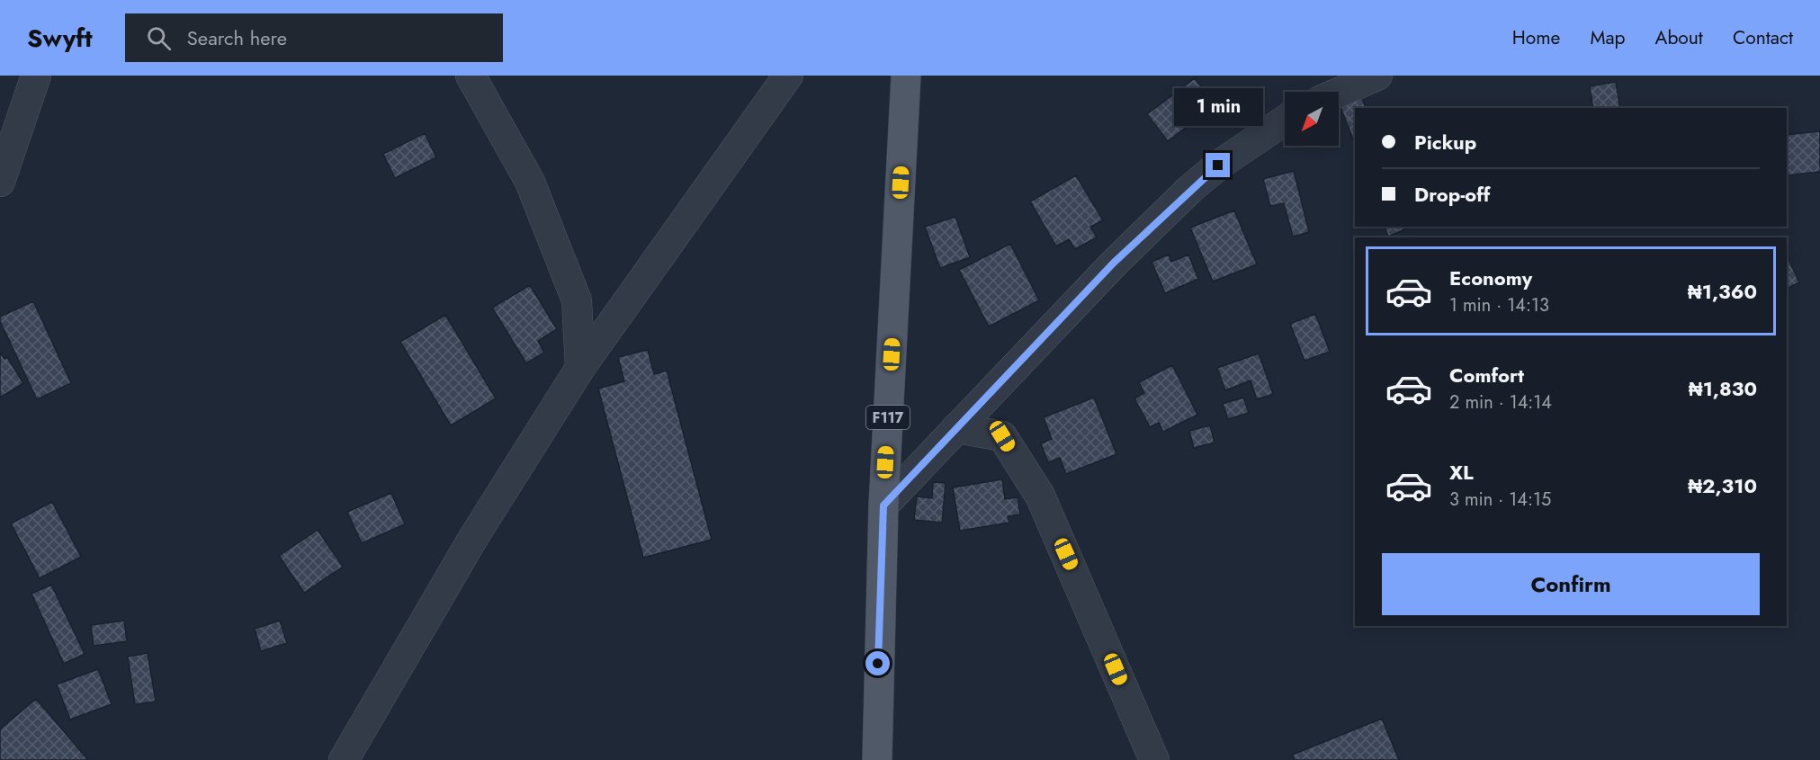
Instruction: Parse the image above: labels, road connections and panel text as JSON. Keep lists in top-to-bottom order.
{
  "streets": {
    "main road": ["F117"]
  },
  "north": "bottom left",
  "page": {
    "header": "Swyft",
    "search": "Search here",
    "nav": [
      "Home",
      "Map",
      "About",
      "Contact"
    ],
    "bubble": "1 min",
    "banner": ["Pickup", "Drop-off"],
    "list": [
      {
        "name": "Economy",
        "note": "1 min · 14:13",
        "value": "₦1,360"
      },
      {
        "name": "Comfort",
        "note": "2 min · 14:14",
        "value": "₦1,830"
      },
      {
        "name": "XL",
        "note": "3 min · 14:15",
        "value": "₦2,310"
      }
    ],
    "buttons": "Confirm"
  }
}
